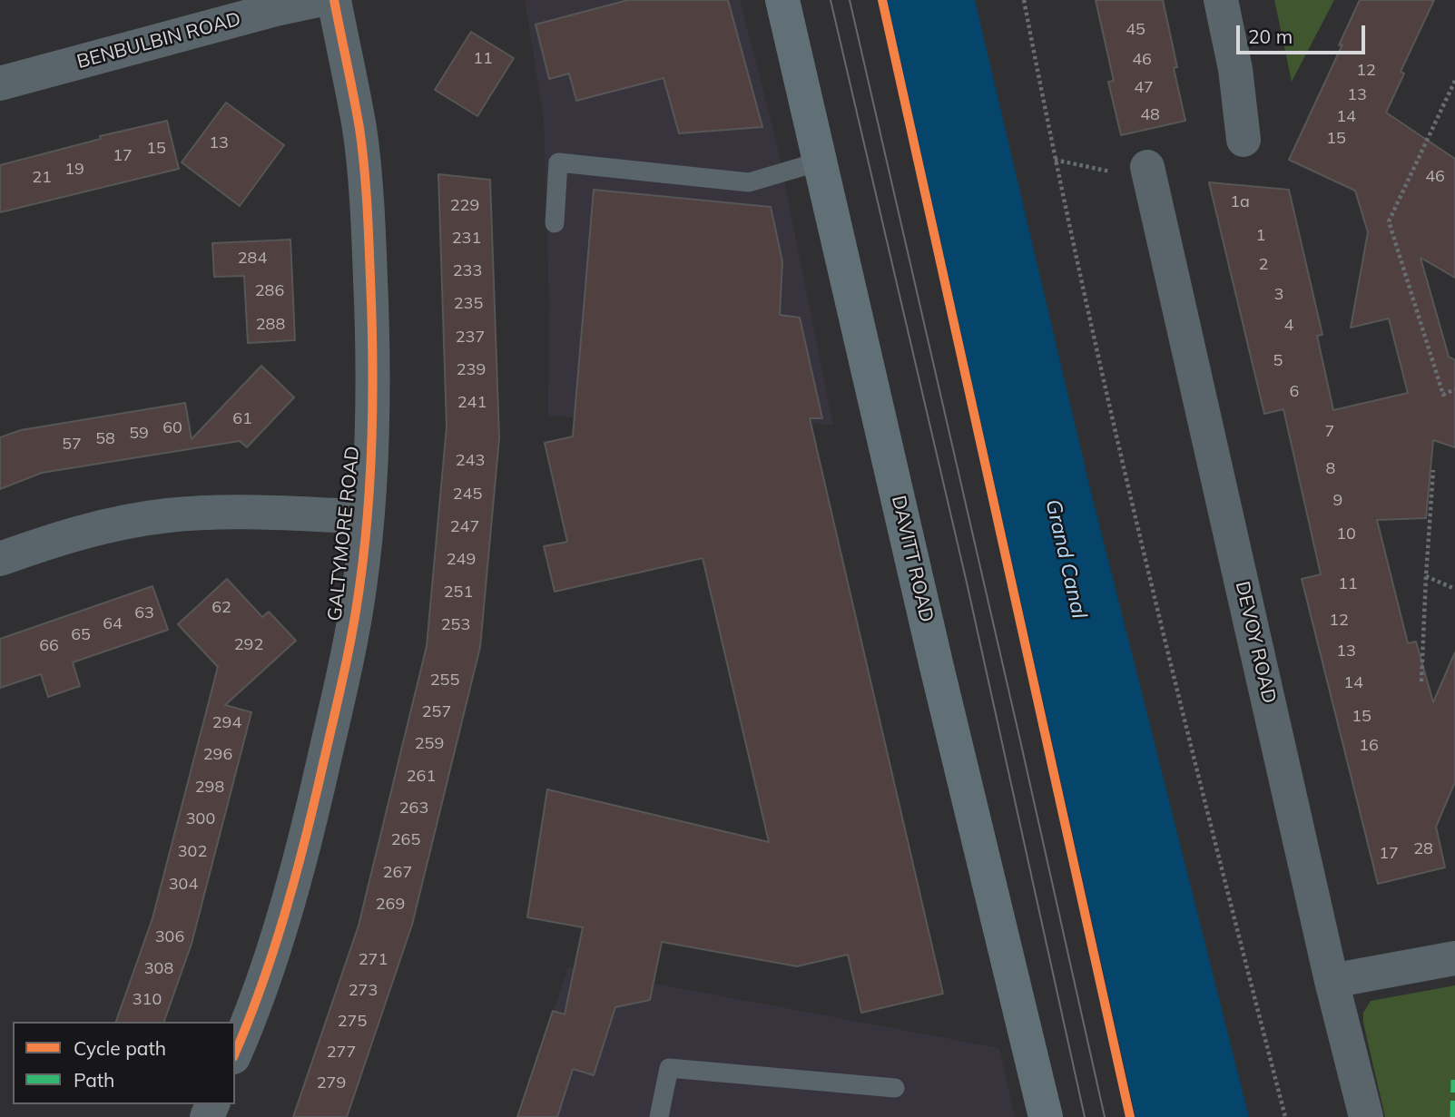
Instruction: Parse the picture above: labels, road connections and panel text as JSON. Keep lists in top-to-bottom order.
{
  "streets": {
    "main road": ["DAVITT ROAD"],
    "street": ["BENBULBIN ROAD", "GALTYMORE ROAD", "DEVOY ROAD"]
  },
  "water": ["Grand Canal"],
  "house_numbers": [
    "45",
    "11",
    "46",
    "12",
    "47",
    "13",
    "48",
    "14",
    "15",
    "13",
    "15",
    "17",
    "19",
    "46",
    "21",
    "1a",
    "229",
    "1",
    "231",
    "284",
    "2",
    "233",
    "286",
    "3",
    "235",
    "288",
    "4",
    "237",
    "5",
    "239",
    "6",
    "241",
    "61",
    "60",
    "7",
    "59",
    "58",
    "57",
    "243",
    "8",
    "245",
    "9",
    "247",
    "10",
    "249",
    "11",
    "251",
    "62",
    "63",
    "12",
    "64",
    "253",
    "65",
    "292",
    "66",
    "13",
    "255",
    "14",
    "257",
    "15",
    "294",
    "259",
    "16",
    "296",
    "261",
    "298",
    "263",
    "300",
    "265",
    "28",
    "302",
    "17",
    "267",
    "304",
    "269",
    "306",
    "271",
    "308",
    "273",
    "310",
    "275",
    "277",
    "279"
  ],
  "legend": ["Cycle path", "Path"],
  "scale_bar": "20 m"
}
